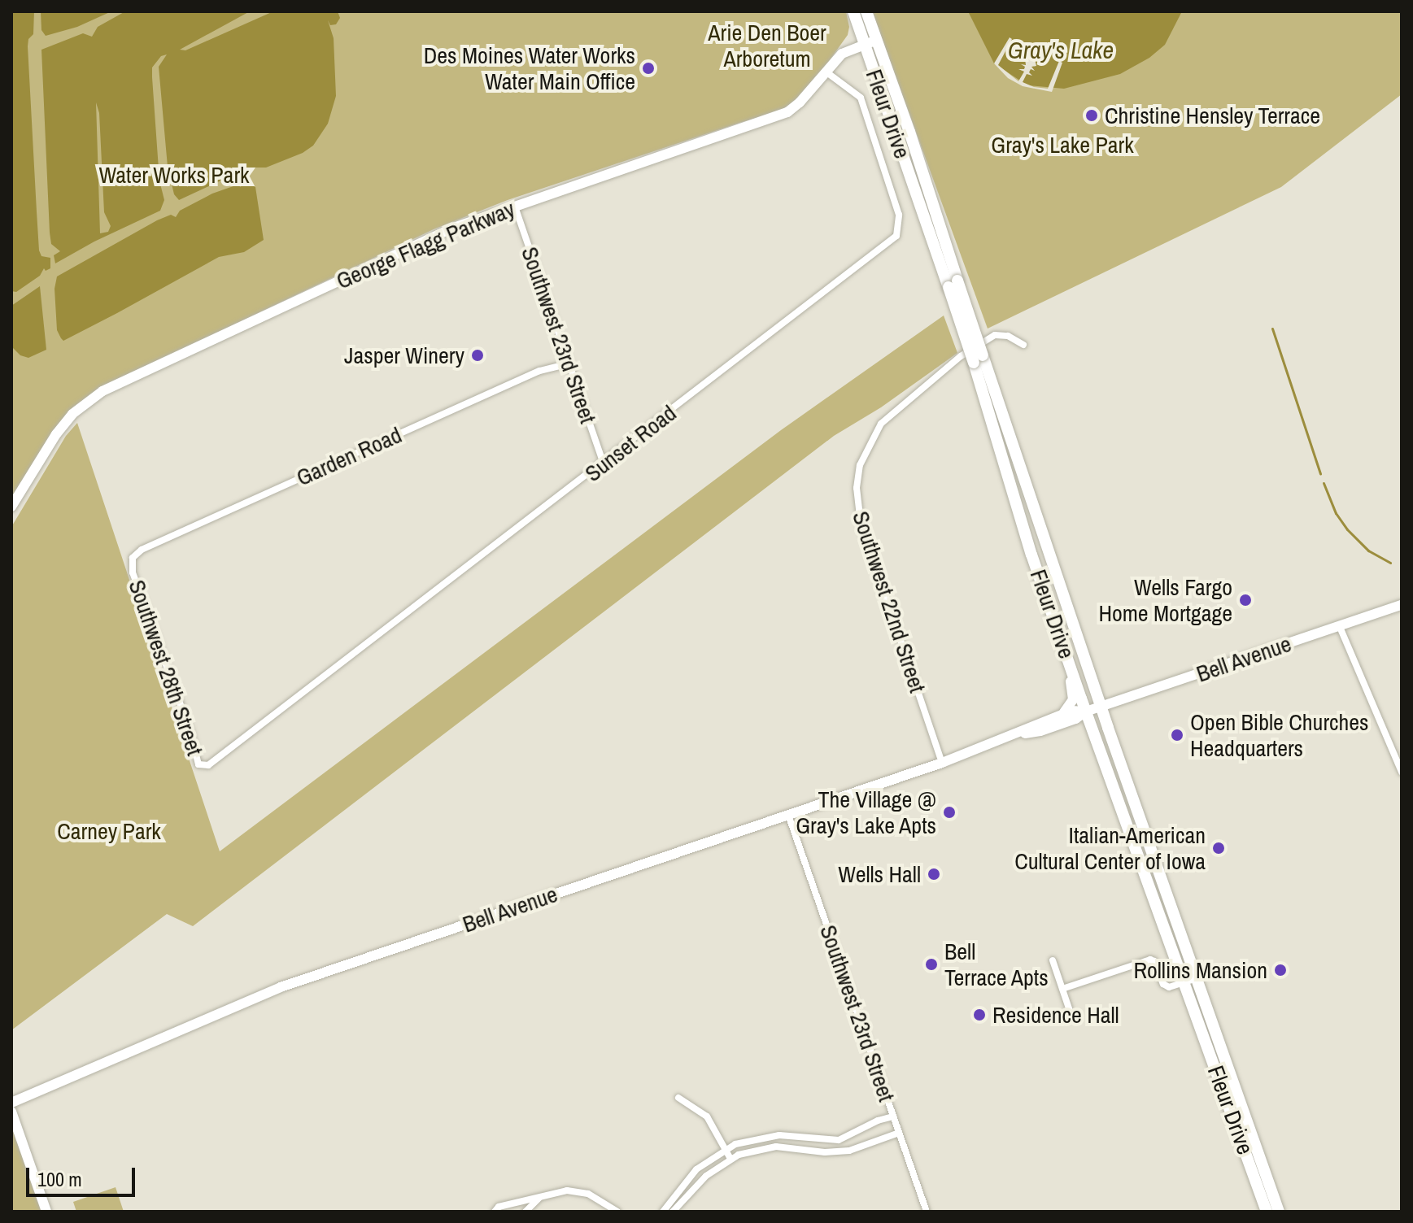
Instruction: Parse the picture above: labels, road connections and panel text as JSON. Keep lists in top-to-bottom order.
{
  "streets": {
    "main road": ["Fleur Drive"],
    "street": [
      "George Flagg Parkway",
      "Southwest 23rd Street",
      "Sunset Road",
      "Garden Road",
      "Southwest 22nd Street",
      "Bell Avenue",
      "Southwest 28th Street"
    ]
  },
  "crossings": [
    ["Fleur Drive", "George Flagg Parkway"],
    ["Fleur Drive", "Bell Avenue"],
    ["George Flagg Parkway", "Southwest 23rd Street"],
    ["George Flagg Parkway", "Sunset Road"],
    ["Southwest 23rd Street", "Sunset Road"],
    ["Southwest 23rd Street", "Garden Road"],
    ["Southwest 23rd Street", "Bell Avenue"],
    ["Sunset Road", "Southwest 28th Street"],
    ["Garden Road", "Southwest 28th Street"],
    ["Southwest 22nd Street", "Bell Avenue"]
  ],
  "water": ["Gray's Lake"],
  "parks": [
    "Arie Den Boer Arboretum",
    "Gray's Lake Park",
    "Water Works Park",
    "Carney Park"
  ],
  "places": [
    "Des Moines Water Works Water Main Office",
    "Christine Hensley Terrace",
    "Jasper Winery",
    "Wells Fargo Home Mortgage",
    "Open Bible Churches Headquarters",
    "The Village @ Gray's Lake Apts",
    "Italian-American Cultural Center of Iowa",
    "Wells Hall",
    "Bell Terrace Apts",
    "Rollins Mansion",
    "Residence Hall"
  ],
  "scale_bar": "100 m"
}
